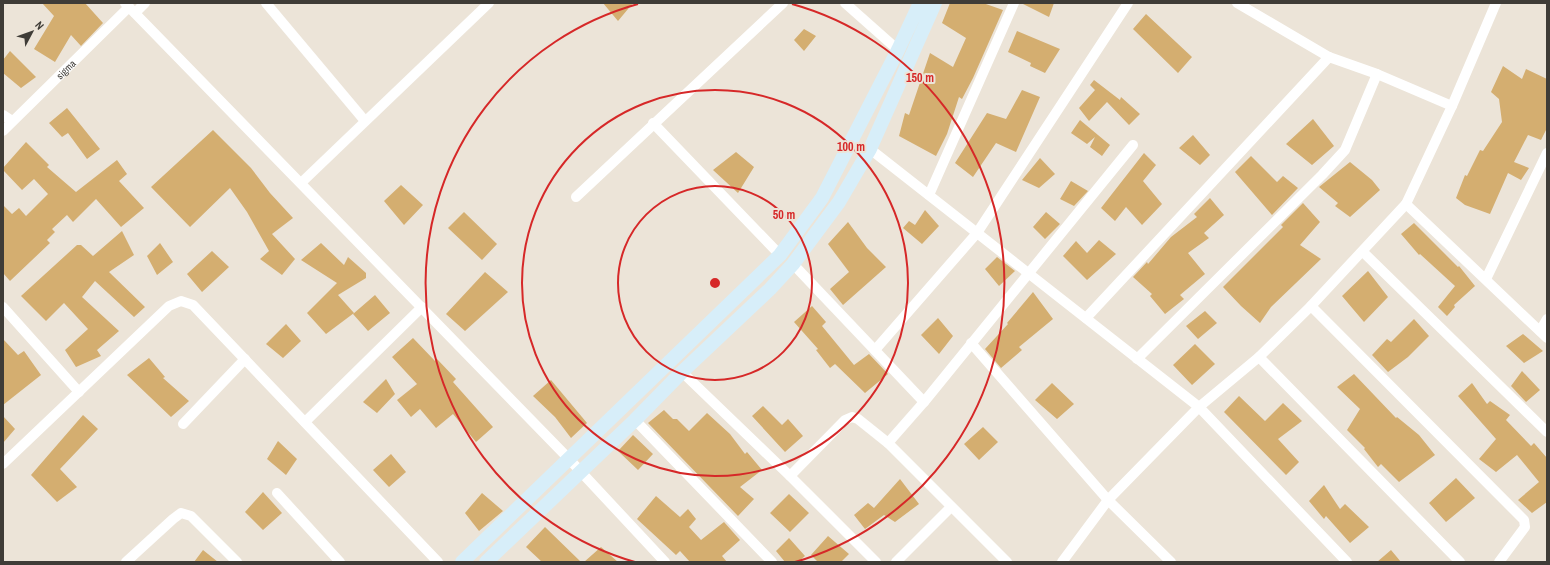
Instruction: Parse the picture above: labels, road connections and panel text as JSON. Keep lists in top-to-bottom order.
{
  "streets": {
    "street": ["sigma"]
  },
  "north": "top right",
  "rings": ["150 m", "100 m", "50 m"]
}
